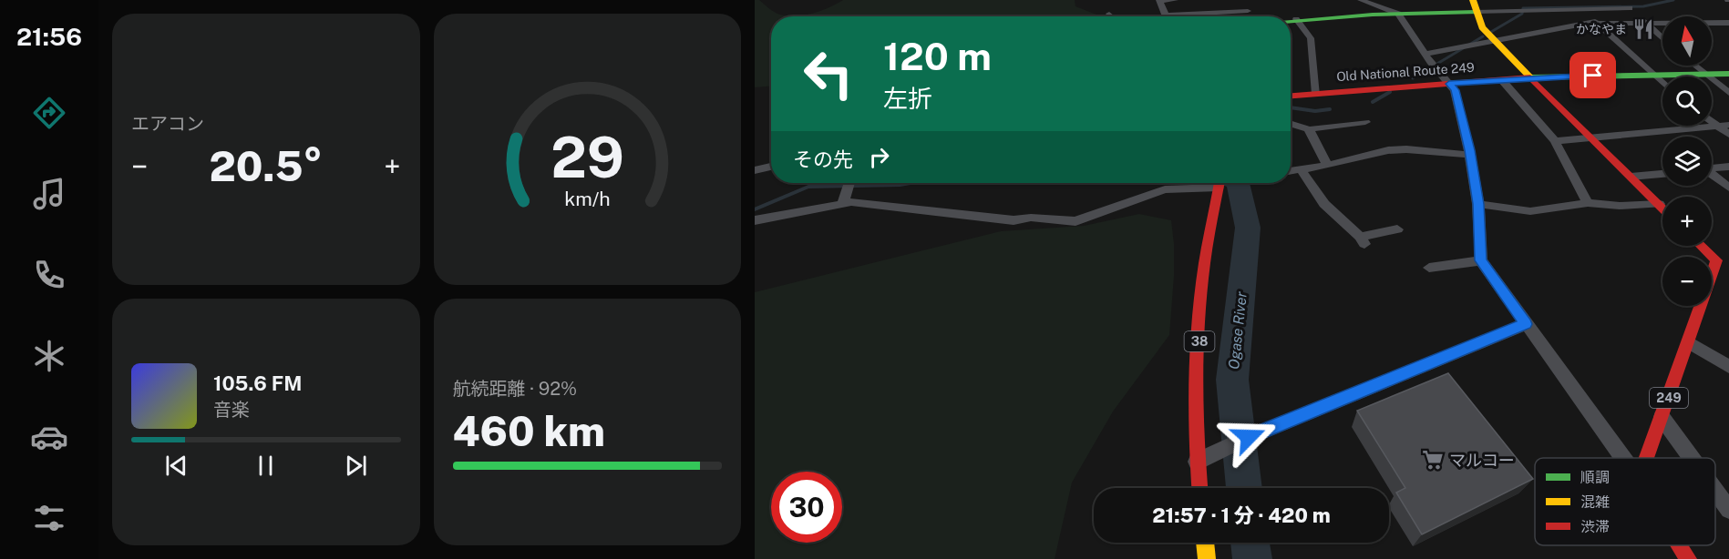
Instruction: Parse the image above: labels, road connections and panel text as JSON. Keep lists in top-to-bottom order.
{
  "streets": {
    "main road": ["Old National Route 249", "38", "249"]
  },
  "water": ["Ogase River"],
  "places": {
    "restaurant": ["かなやま"],
    "supermarket": ["マルコー"]
  },
  "legend": ["順調", "混雑", "渋滞"],
  "north": "top",
  "page": {
    "tabs": "21:56",
    "tile": [
      "エアコン",
      ["航続距離 · 92%", "460 km"]
    ],
    "map_buttons": ["+", "−"],
    "turn": ["120 m", "左折"],
    "then": "その先",
    "heat": ["−", "20.5°", "+"],
    "song": ["105.6 FM", "音楽"],
    "limit": "30",
    "trip": "21:57 · 1 分 · 420 m",
    "gauge": ["29", "km/h"]
  }
}
